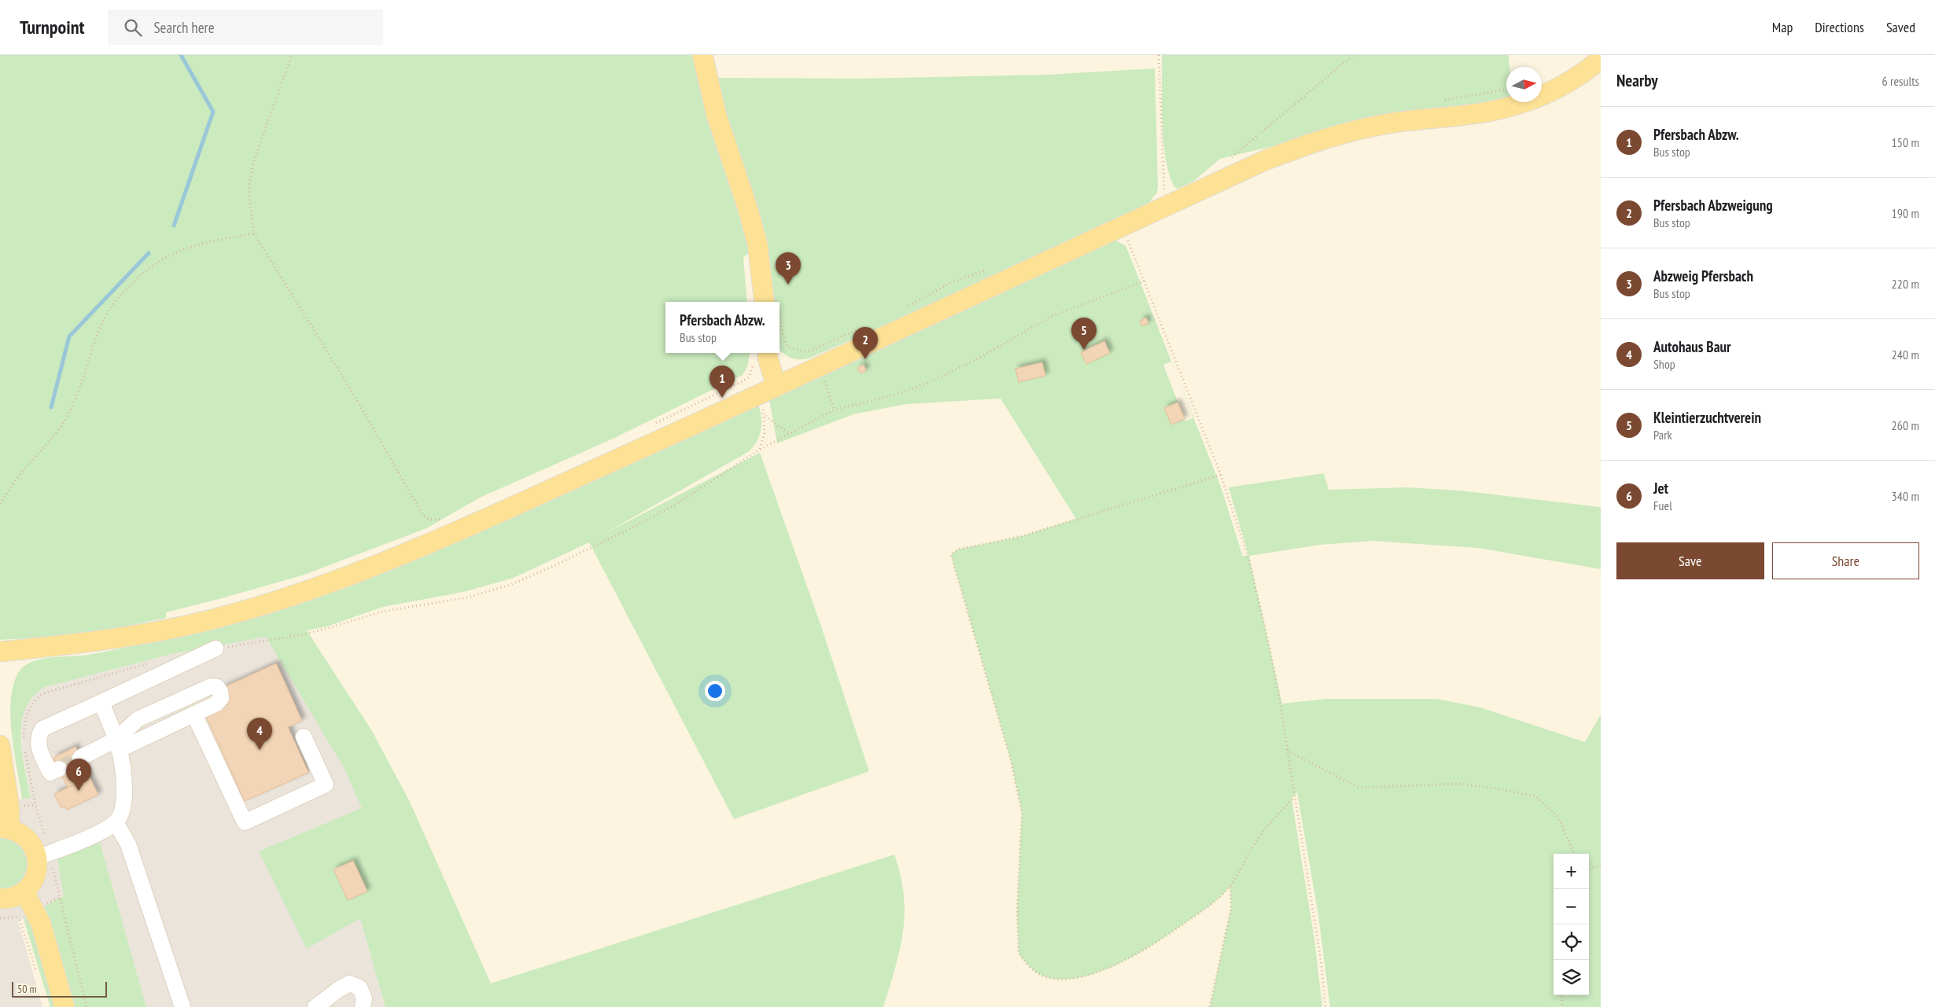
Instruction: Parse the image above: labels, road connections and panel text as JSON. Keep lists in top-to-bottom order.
{
  "scale_bar": "50 m",
  "north": "right",
  "page": {
    "header": "Turnpoint",
    "search": "Search here",
    "nav": ["Map", "Directions", "Saved"],
    "heading": ["Nearby", "6 results"],
    "list": [
      {
        "mark": "1",
        "name": "Pfersbach Abzw.",
        "note": "Bus stop",
        "value": "150 m"
      },
      {
        "mark": "2",
        "name": "Pfersbach Abzweigung",
        "note": "Bus stop",
        "value": "190 m"
      },
      {
        "mark": "3",
        "name": "Abzweig Pfersbach",
        "note": "Bus stop",
        "value": "220 m"
      },
      {
        "mark": "4",
        "name": "Autohaus Baur",
        "note": "Shop",
        "value": "240 m"
      },
      {
        "mark": "5",
        "name": "Kleintierzuchtverein",
        "note": "Park",
        "value": "260 m"
      },
      {
        "mark": "6",
        "name": "Jet",
        "note": "Fuel",
        "value": "340 m"
      }
    ],
    "pins": [
      "3",
      "5",
      "2",
      "1",
      "4",
      "6"
    ],
    "popup": ["Pfersbach Abzw.", "Bus stop"],
    "buttons": ["Save", "Share"],
    "map_buttons": ["+", "−"],
    "scale": "50 m"
  }
}
